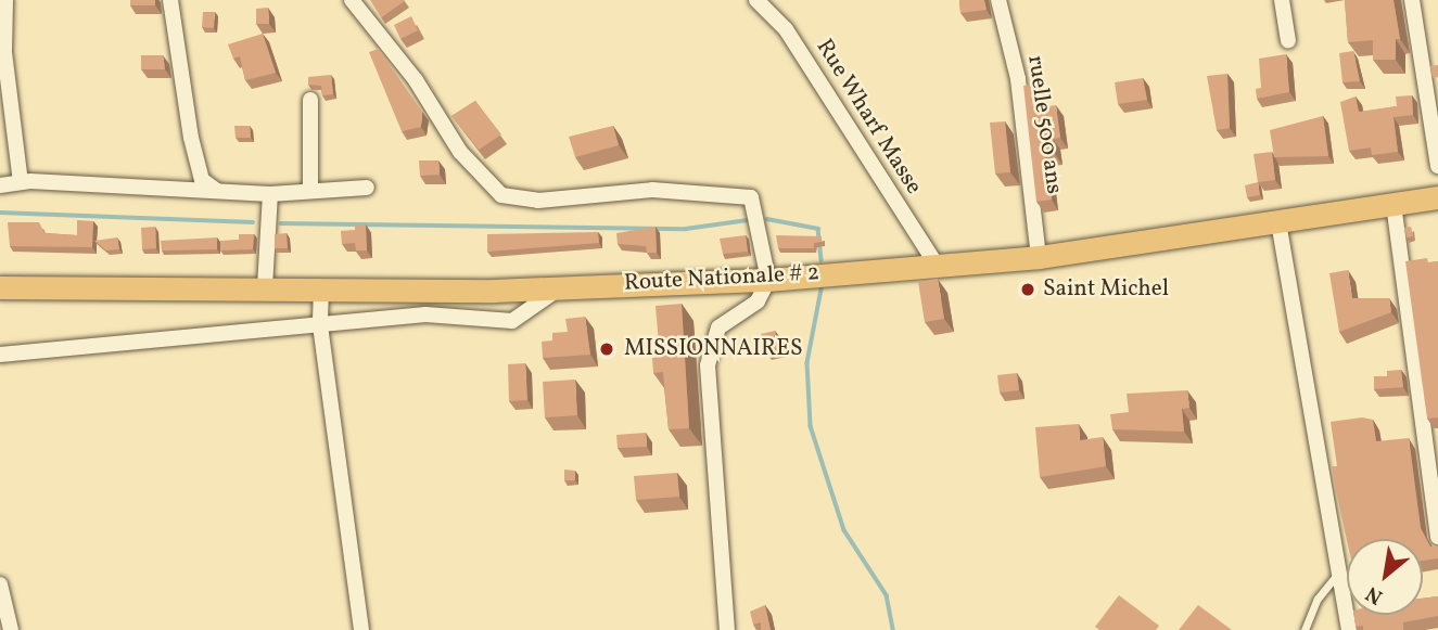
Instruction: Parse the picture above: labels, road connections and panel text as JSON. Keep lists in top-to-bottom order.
{
  "streets": {
    "main road": ["Route Nationale # 2"],
    "street": ["Rue Wharf Masse", "ruelle 500 ans"]
  },
  "crossings": [
    ["Rue Wharf Masse", "Route Nationale # 2"],
    ["ruelle 500 ans", "Route Nationale # 2"]
  ],
  "places": ["Saint Michel", "MISSIONNAIRES"],
  "north": "bottom left"
}
